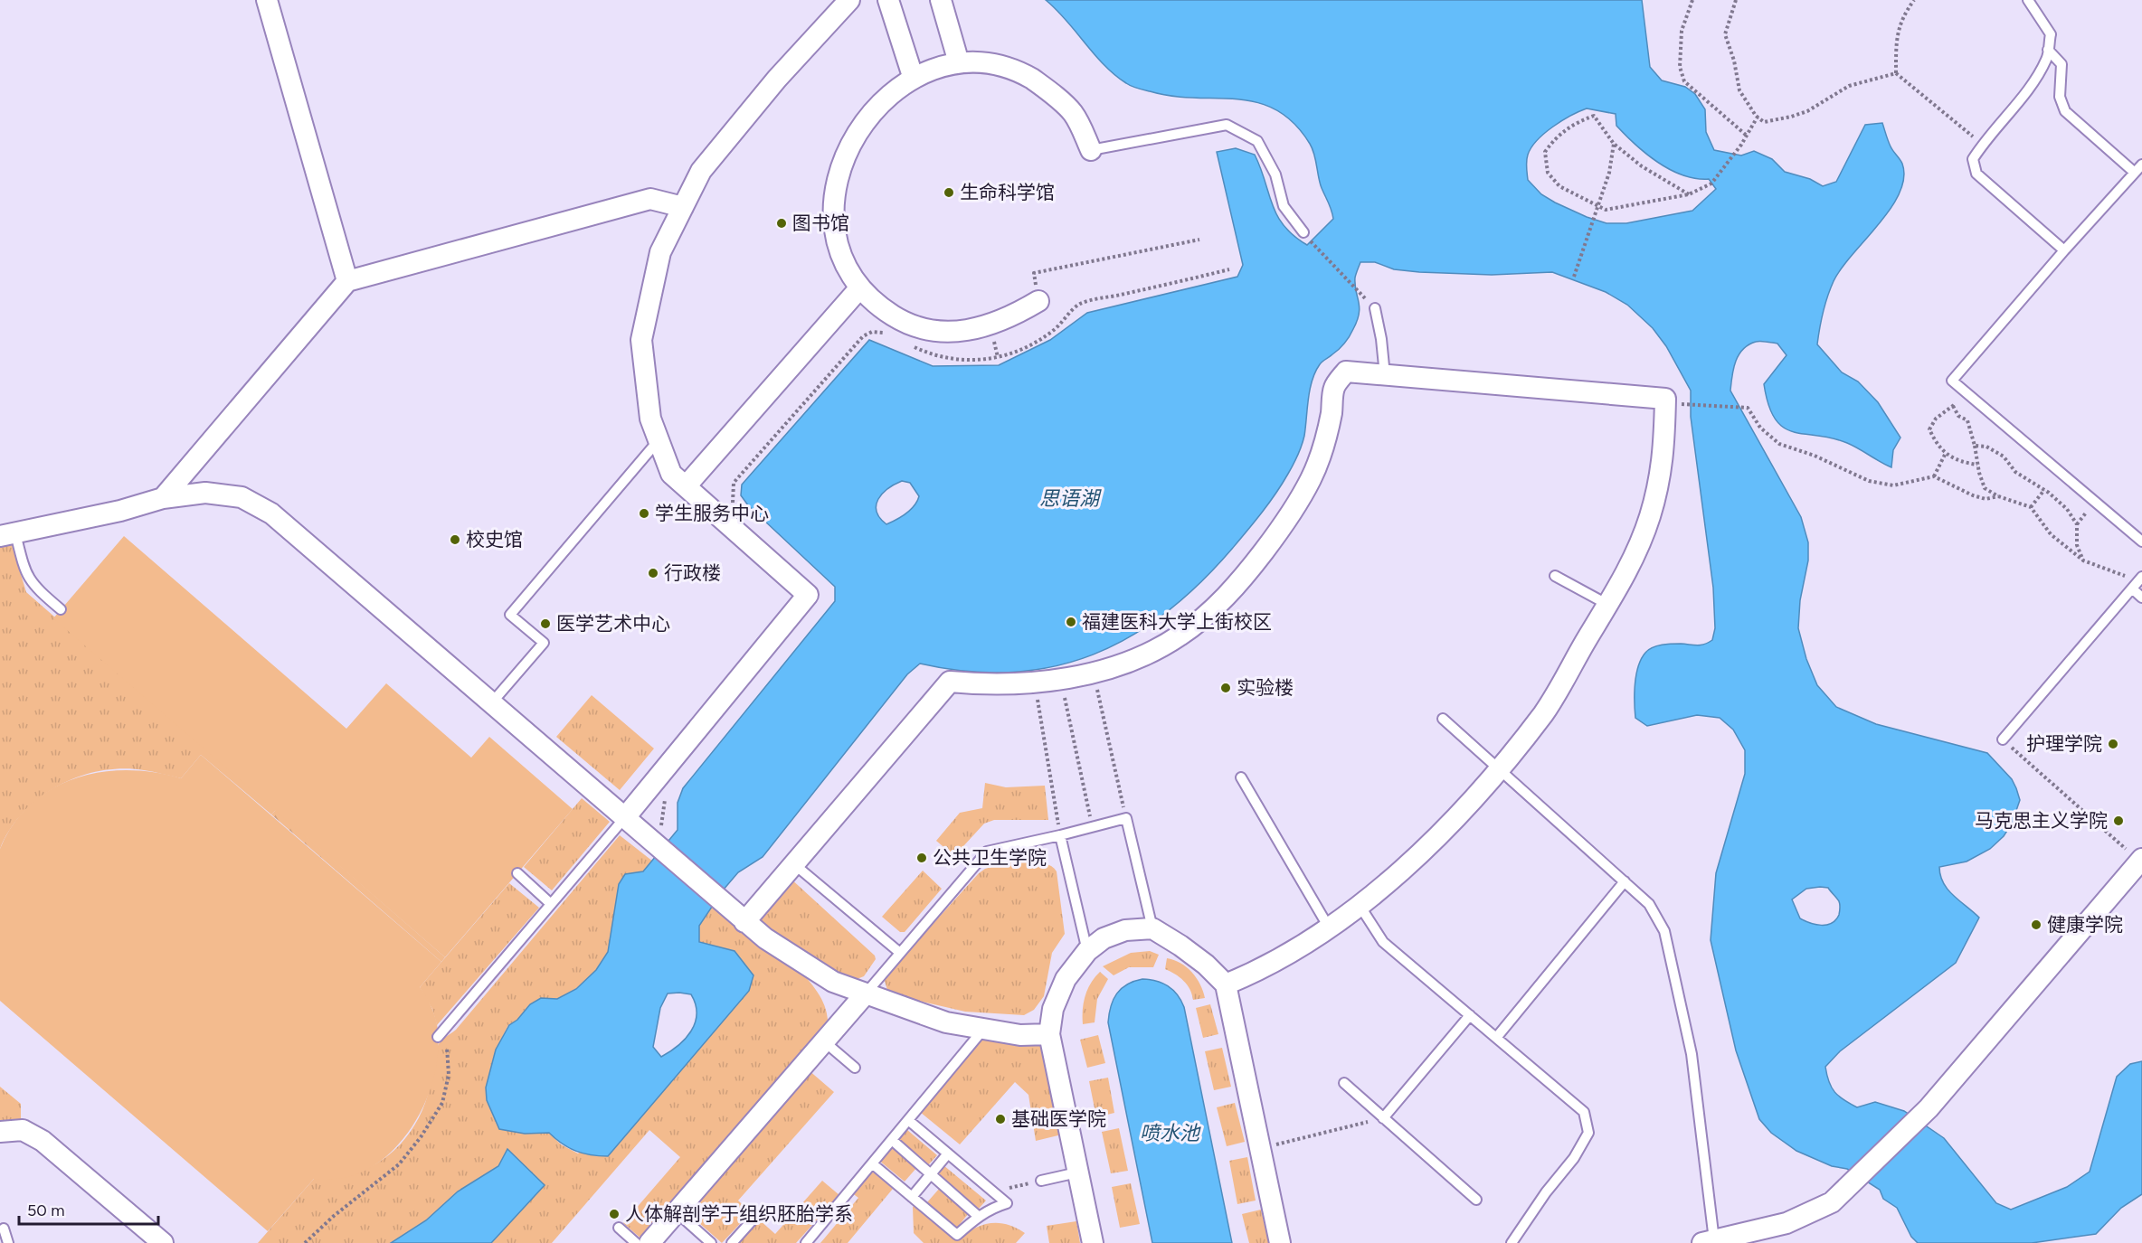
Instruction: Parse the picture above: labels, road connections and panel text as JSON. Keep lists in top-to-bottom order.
{
  "water": ["思语湖", "喷水池"],
  "places": [
    "生命科学馆",
    "图书馆",
    "学生服务中心",
    "校史馆",
    "行政楼",
    "福建医科大学上街校区",
    "医学艺术中心",
    "实验楼",
    "护理学院",
    "马克思主义学院",
    "公共卫生学院",
    "健康学院",
    "基础医学院",
    "人体解剖学于组织胚胎学系"
  ],
  "scale_bar": "50 m"
}
